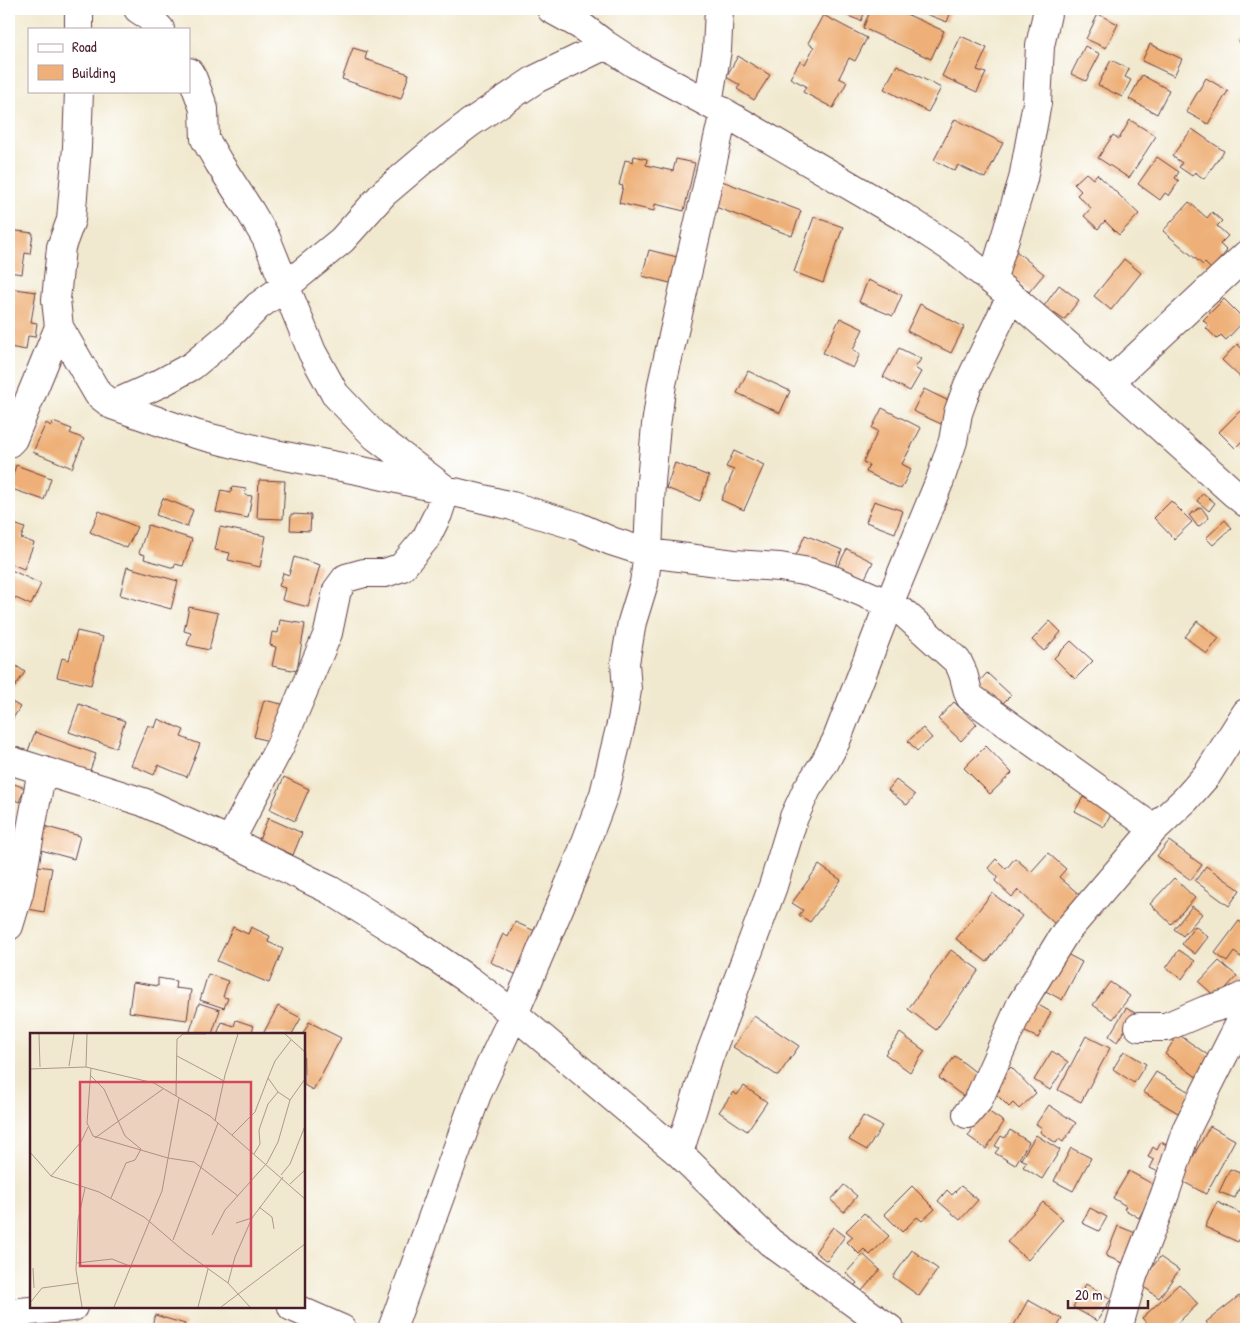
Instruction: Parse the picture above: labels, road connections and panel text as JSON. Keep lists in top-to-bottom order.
{
  "legend": ["Road", "Building"],
  "scale_bar": "20 m"
}
